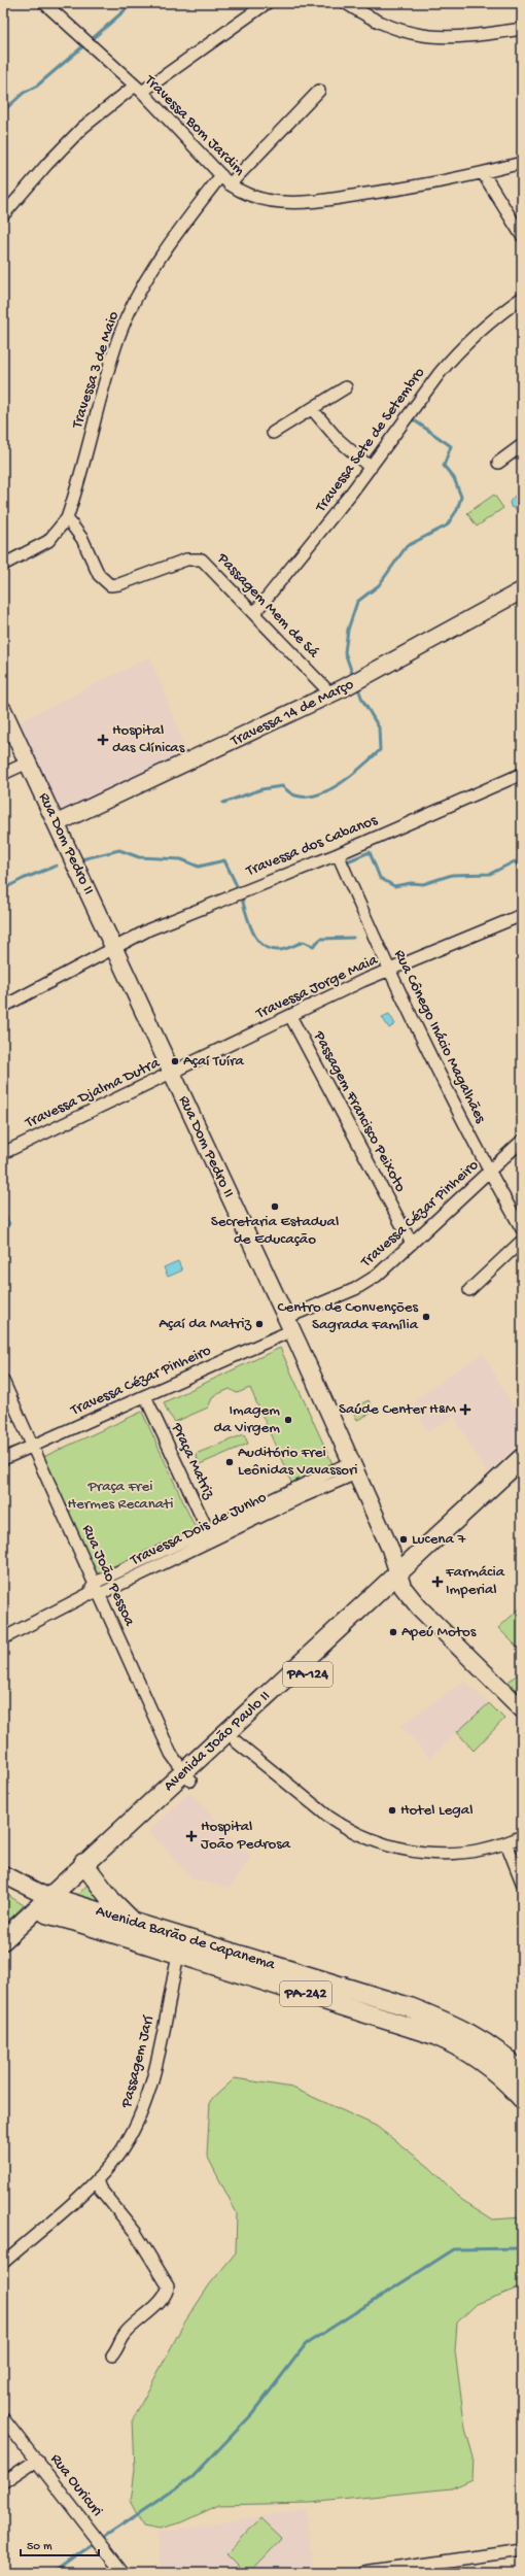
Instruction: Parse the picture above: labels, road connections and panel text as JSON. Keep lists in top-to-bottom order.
{
  "streets": {
    "main road": [
      "PA-124",
      "Avenida João Paulo II",
      "Avenida Barão de Capanema",
      "PA-242"
    ],
    "street": [
      "Travessa Bom Jardim",
      "Travessa 3 de Maio",
      "Travessa Sete de Setembro",
      "Passagem Mem de Sá",
      "Travessa 14 de Março",
      "Rua Dom Pedro II",
      "Travessa dos Cabanos",
      "Travessa Jorge Maia",
      "Rua Cônego Inácio Magalhães",
      "Travessa Djalma Dutra",
      "Passagem Francisco Peixoto",
      "Travessa Cézar Pinheiro",
      "Praça Matriz",
      "Travessa Dois de Junho",
      "Rua João Pessoa",
      "Passagem Jarí",
      "Rua Ouricuri"
    ]
  },
  "crossings": [
    ["Travessa Bom Jardim", "Travessa 3 de Maio"],
    ["Travessa 3 de Maio", "Passagem Mem de Sá"],
    ["Travessa Sete de Setembro", "Passagem Mem de Sá"],
    ["Passagem Mem de Sá", "Travessa 14 de Março"],
    ["Travessa 14 de Março", "Rua Dom Pedro II"],
    ["Rua Dom Pedro II", "Travessa dos Cabanos"],
    ["Rua Dom Pedro II", "Travessa Jorge Maia"],
    ["Rua Dom Pedro II", "Travessa Djalma Dutra"],
    ["Rua Dom Pedro II", "Travessa Cézar Pinheiro"],
    ["Rua Dom Pedro II", "Travessa Dois de Junho"],
    ["Rua Dom Pedro II", "Avenida João Paulo II"],
    ["Travessa dos Cabanos", "Rua Cônego Inácio Magalhães"],
    ["Travessa Jorge Maia", "Rua Cônego Inácio Magalhães"],
    ["Travessa Jorge Maia", "Travessa Djalma Dutra"],
    ["Travessa Jorge Maia", "Passagem Francisco Peixoto"],
    ["Rua Cônego Inácio Magalhães", "Travessa Cézar Pinheiro"],
    ["Passagem Francisco Peixoto", "Travessa Cézar Pinheiro"],
    ["Travessa Cézar Pinheiro", "Praça Matriz"],
    ["Travessa Cézar Pinheiro", "Rua João Pessoa"],
    ["Praça Matriz", "Travessa Dois de Junho"],
    ["Travessa Dois de Junho", "Rua João Pessoa"],
    ["Rua João Pessoa", "Avenida João Paulo II"],
    ["Avenida João Paulo II", "Avenida Barão de Capanema"],
    ["Avenida Barão de Capanema", "Passagem Jarí"]
  ],
  "parks": ["Praça Frei Hermes Recanati"],
  "places": {
    "health": [
      "Hospital das Clínicas",
      "Saúde Center H&M",
      "Farmácia Imperial",
      "Hospital João Pedrosa"
    ],
    "other": [
      "Açaí Tuíra",
      "Secretaria Estadual de Educação",
      "Centro de Convenções Sagrada Família",
      "Açaí da Matriz",
      "Imagem da Virgem",
      "Auditório Frei Leônidas Vavassori",
      "Lucena 7",
      "Apeú Motos",
      "Hotel Legal"
    ]
  },
  "scale_bar": "50 m"
}
